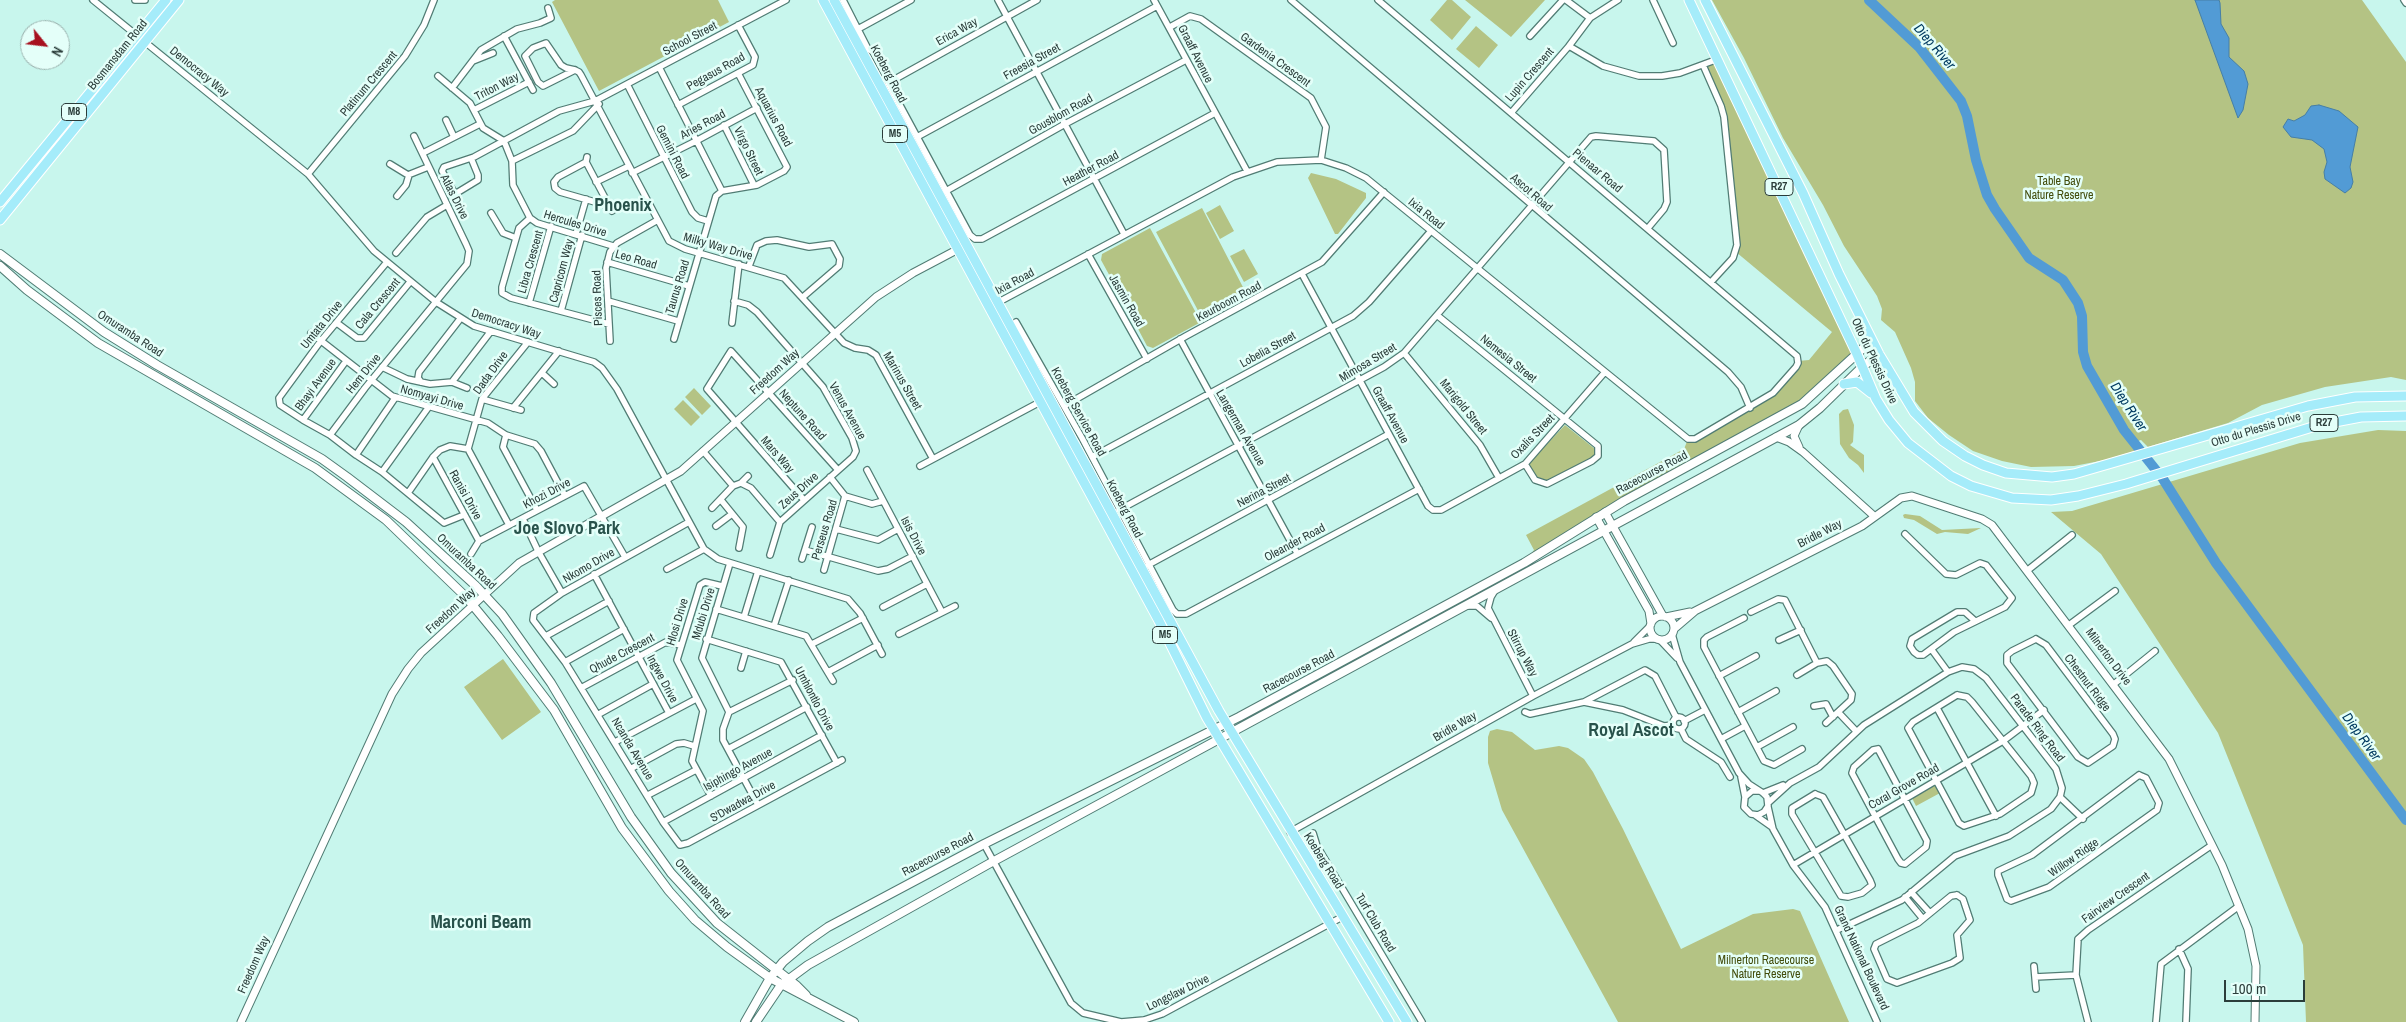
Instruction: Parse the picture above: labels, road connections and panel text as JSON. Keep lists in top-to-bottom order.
{
  "streets": {
    "main road": [
      "Bosmansdam Road",
      "Koeberg Road",
      "M8",
      "M5",
      "R27",
      "Omuramba Road",
      "Otto du Plessis Drive",
      "Racecourse Road"
    ],
    "street": [
      "Erica Way",
      "School Street",
      "Graaff Avenue",
      "Gardenia Crescent",
      "Freesia Street",
      "Democracy Way",
      "Pegasus Road",
      "Lupin Crescent",
      "Platinum Crescent",
      "Triton Way",
      "Gousblom Road",
      "Aquarius Road",
      "Aries Road",
      "Virgo Street",
      "Gemini Road",
      "Heather Road",
      "Pienaar Road",
      "Ascot Road",
      "Atlas Drive",
      "Ixia Road",
      "Hercules Drive",
      "Milky Way Drive",
      "Leo Road",
      "Libra Crescent",
      "Capricorn Way",
      "Taurus Road",
      "Pisces Road",
      "Jasmin Road",
      "Keurboom Road",
      "Cala Crescent",
      "Umtata Drive",
      "Lobelia Street",
      "Nemesia Street",
      "Mimosa Street",
      "Freedom Way",
      "Dada Drive",
      "Hem Drive",
      "Marinus Street",
      "Bhayi Avenue",
      "Nomyayi Drive",
      "Marigold Street",
      "Venus Avenue",
      "Koeberg Service Road",
      "Neptune Road",
      "Langerman Avenue",
      "Oxalis Street",
      "Mars Way",
      "Zeus Drive",
      "Nerina Street",
      "Khozi Drive",
      "Ranisi Drive",
      "Perseus Road",
      "Bridle Way",
      "Isis Drive",
      "Oleander Road",
      "Nkomo Drive",
      "Mdubi Drive",
      "Hlosi Drive",
      "Stirrup Way",
      "Qhude Crescent",
      "Milnerton Drive",
      "Ingwe Drive",
      "Chestnut Ridge",
      "Umhlontlo Drive",
      "Parade Ring Road",
      "Ncanda Avenue",
      "Isiphingo Avenue",
      "Coral Grove Road",
      "S'Dwadwa Drive",
      "Willow Ridge",
      "Fairview Crescent",
      "Turf Club Road",
      "Grand National Boulevard",
      "Longclaw Drive"
    ]
  },
  "crossings": [
    ["School Street", "Pegasus Road"],
    ["School Street", "Gemini Road"],
    ["School Street", "Hercules Drive"],
    ["School Street", "Milky Way Drive"],
    ["Graaff Avenue", "Gardenia Crescent"],
    ["Graaff Avenue", "Freesia Street"],
    ["Graaff Avenue", "Gousblom Road"],
    ["Graaff Avenue", "Heather Road"],
    ["Graaff Avenue", "Ixia Road"],
    ["Graaff Avenue", "Keurboom Road"],
    ["Graaff Avenue", "Lobelia Street"],
    ["Graaff Avenue", "Mimosa Street"],
    ["Graaff Avenue", "Oxalis Street"],
    ["Graaff Avenue", "Nerina Street"],
    ["Graaff Avenue", "Oleander Road"],
    ["Bosmansdam Road", "Democracy Way"],
    ["Gardenia Crescent", "Ixia Road"],
    ["Democracy Way", "Platinum Crescent"],
    ["Democracy Way", "Atlas Drive"],
    ["Democracy Way", "Cala Crescent"],
    ["Democracy Way", "Umtata Drive"],
    ["Democracy Way", "Freedom Way"],
    ["Democracy Way", "Dada Drive"],
    ["Democracy Way", "Hem Drive"],
    ["Democracy Way", "Nkomo Drive"],
    ["Pegasus Road", "Aquarius Road"],
    ["Koeberg Road", "Ixia Road"],
    ["Koeberg Road", "Freedom Way"],
    ["Koeberg Road", "Racecourse Road"],
    ["Koeberg Road", "Bridle Way"],
    ["Koeberg Road", "Longclaw Drive"],
    ["Lupin Crescent", "Pienaar Road"],
    ["Lupin Crescent", "Otto du Plessis Drive"],
    ["Gousblom Road", "Heather Road"],
    ["Aquarius Road", "Aries Road"],
    ["Aquarius Road", "Virgo Street"],
    ["Aries Road", "Virgo Street"],
    ["Aries Road", "Gemini Road"],
    ["Aries Road", "Milky Way Drive"],
    ["Gemini Road", "Taurus Road"],
    ["Pienaar Road", "Ixia Road"],
    ["Pienaar Road", "Mimosa Street"],
    ["Ascot Road", "Ixia Road"],
    ["Ascot Road", "Mimosa Street"],
    ["Atlas Drive", "Hem Drive"],
    ["Ixia Road", "Jasmin Road"],
    ["Ixia Road", "Keurboom Road"],
    ["Ixia Road", "Lobelia Street"],
    ["Ixia Road", "Mimosa Street"],
    ["Ixia Road", "Oxalis Street"],
    ["Hercules Drive", "Libra Crescent"],
    ["Hercules Drive", "Capricorn Way"],
    ["Hercules Drive", "Pisces Road"],
    ["Milky Way Drive", "Taurus Road"],
    ["Milky Way Drive", "Freedom Way"],
    ["Milky Way Drive", "Marinus Street"],
    ["Leo Road", "Taurus Road"],
    ["Leo Road", "Pisces Road"],
    ["Libra Crescent", "Capricorn Way"],
    ["Capricorn Way", "Pisces Road"],
    ["Jasmin Road", "Keurboom Road"],
    ["Keurboom Road", "Koeberg Service Road"],
    ["Keurboom Road", "Langerman Avenue"],
    ["Cala Crescent", "Umtata Drive"],
    ["Umtata Drive", "Bhayi Avenue"],
    ["Umtata Drive", "Nomyayi Drive"],
    ["Omuramba Road", "Freedom Way"],
    ["Omuramba Road", "Racecourse Road"],
    ["Lobelia Street", "Koeberg Service Road"],
    ["Lobelia Street", "Langerman Avenue"],
    ["Nemesia Street", "Mimosa Street"],
    ["Nemesia Street", "Oxalis Street"],
    ["Otto du Plessis Drive", "Racecourse Road"],
    ["Mimosa Street", "Marigold Street"],
    ["Mimosa Street", "Koeberg Service Road"],
    ["Mimosa Street", "Langerman Avenue"],
    ["Freedom Way", "Marinus Street"],
    ["Freedom Way", "Venus Avenue"],
    ["Freedom Way", "Neptune Road"],
    ["Freedom Way", "Mars Way"],
    ["Freedom Way", "Khozi Drive"],
    ["Dada Drive", "Nomyayi Drive"],
    ["Hem Drive", "Nomyayi Drive"],
    ["Bhayi Avenue", "Nomyayi Drive"],
    ["Nomyayi Drive", "Khozi Drive"],
    ["Marigold Street", "Oxalis Street"],
    ["Venus Avenue", "Zeus Drive"],
    ["Koeberg Service Road", "Nerina Street"],
    ["Koeberg Service Road", "Oleander Road"],
    ["Neptune Road", "Mars Way"],
    ["Neptune Road", "Zeus Drive"],
    ["Langerman Avenue", "Nerina Street"],
    ["Langerman Avenue", "Oleander Road"],
    ["Mars Way", "Zeus Drive"],
    ["Racecourse Road", "Stirrup Way"],
    ["Racecourse Road", "Longclaw Drive"],
    ["Khozi Drive", "Ranisi Drive"],
    ["Bridle Way", "Stirrup Way"],
    ["Bridle Way", "Milnerton Drive"],
    ["Nkomo Drive", "Ingwe Drive"],
    ["Mdubi Drive", "Hlosi Drive"],
    ["Mdubi Drive", "Umhlontlo Drive"],
    ["Hlosi Drive", "Qhude Crescent"],
    ["Hlosi Drive", "Isiphingo Avenue"],
    ["Qhude Crescent", "Ingwe Drive"],
    ["Qhude Crescent", "Ncanda Avenue"],
    ["Milnerton Drive", "Fairview Crescent"],
    ["Umhlontlo Drive", "Isiphingo Avenue"],
    ["Umhlontlo Drive", "S'Dwadwa Drive"],
    ["Parade Ring Road", "Coral Grove Road"],
    ["Parade Ring Road", "Grand National Boulevard"],
    ["Ncanda Avenue", "Isiphingo Avenue"],
    ["Ncanda Avenue", "S'Dwadwa Drive"],
    ["Isiphingo Avenue", "S'Dwadwa Drive"],
    ["Coral Grove Road", "Grand National Boulevard"]
  ],
  "districts": [
    "Phoenix",
    "Joe Slovo Park",
    "Royal Ascot",
    "Marconi Beam"
  ],
  "water": ["Diep River"],
  "parks": ["Table Bay Nature Reserve", "Milnerton Racecourse Nature Reserve"],
  "scale_bar": "100 m",
  "north": "bottom right"
}
